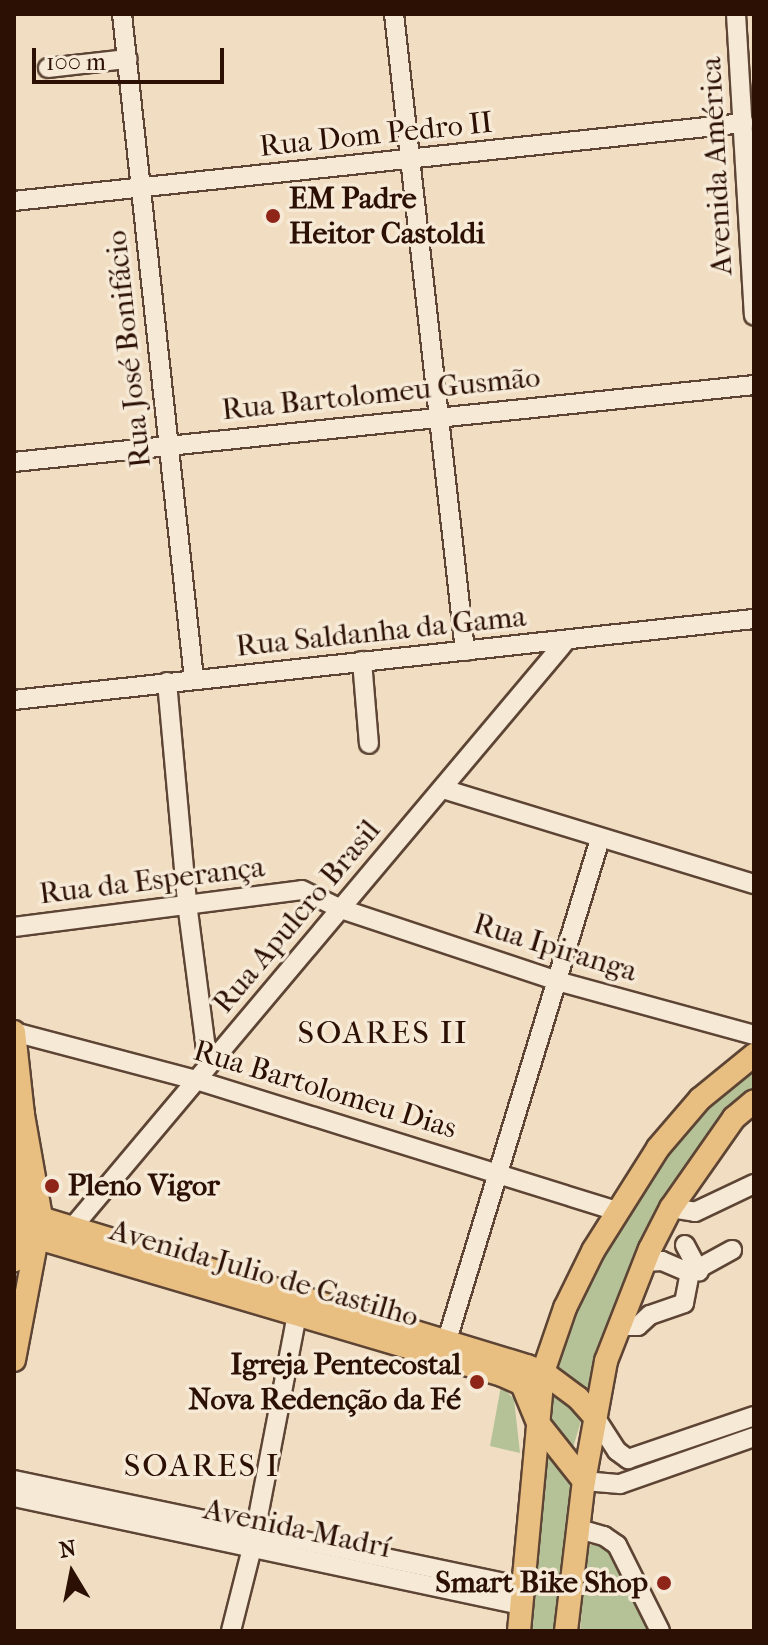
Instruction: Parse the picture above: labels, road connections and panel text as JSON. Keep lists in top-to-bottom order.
{
  "streets": {
    "main road": ["Avenida Julio de Castilho"],
    "street": [
      "Rua Dom Pedro II",
      "Avenida América",
      "Rua José Bonifácio",
      "Rua Bartolomeu Gusmão",
      "Rua Saldanha da Gama",
      "Rua da Esperança",
      "Rua Apulcro Brasil",
      "Rua Ipiranga",
      "Rua Bartolomeu Dias",
      "Avenida Madrí"
    ]
  },
  "crossings": [
    ["Rua Dom Pedro II", "Avenida América"],
    ["Rua Dom Pedro II", "Rua José Bonifácio"],
    ["Rua José Bonifácio", "Rua Bartolomeu Gusmão"],
    ["Rua José Bonifácio", "Rua Saldanha da Gama"],
    ["Rua Saldanha da Gama", "Rua Apulcro Brasil"],
    ["Rua da Esperança", "Rua Apulcro Brasil"],
    ["Rua da Esperança", "Rua Ipiranga"],
    ["Rua Apulcro Brasil", "Rua Ipiranga"],
    ["Rua Apulcro Brasil", "Rua Bartolomeu Dias"],
    ["Rua Apulcro Brasil", "Avenida Julio de Castilho"]
  ],
  "districts": ["SOARES II", "SOARES I"],
  "places": [
    "EM Padre Heitor Castoldi",
    "Pleno Vigor",
    "Igreja Pentecostal Nova Redenção da Fé",
    "Smart Bike Shop"
  ],
  "scale_bar": "100 m",
  "north": "top"
}
